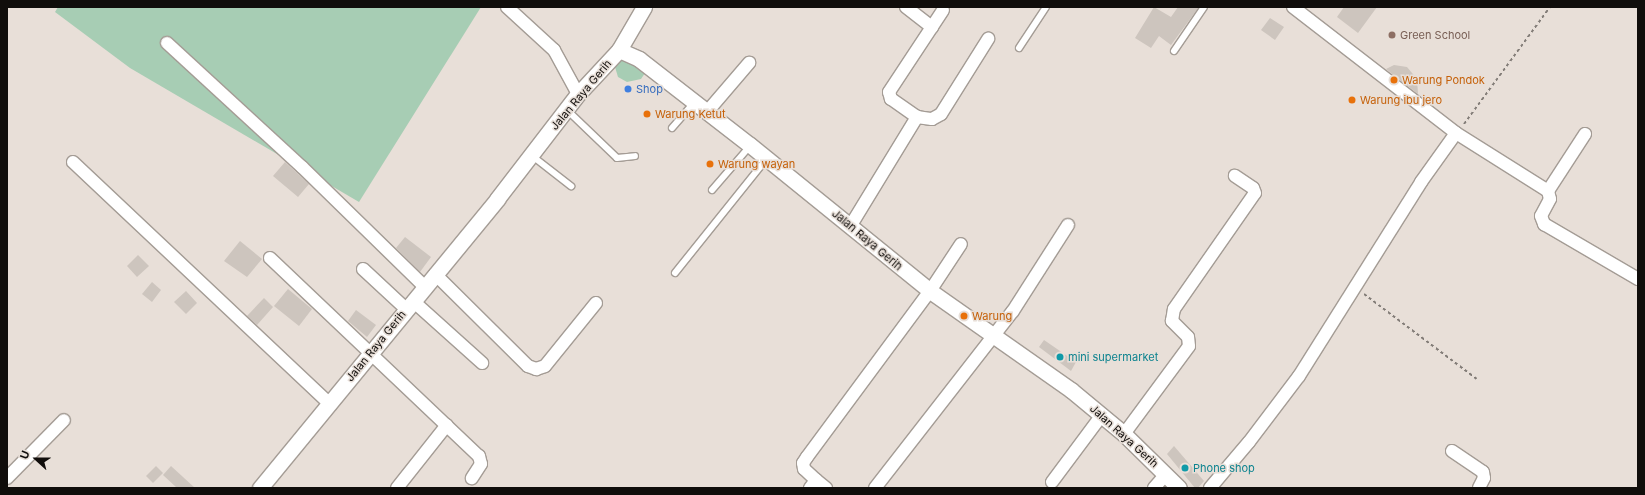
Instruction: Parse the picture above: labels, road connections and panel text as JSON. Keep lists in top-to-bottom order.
{
  "streets": {
    "street": ["Jalan Raya Gerih"]
  },
  "places": [
    "Green School",
    "Warung Pondok",
    "Shop",
    "Warung ibu jero",
    "Warung Ketut",
    "Warung wayan",
    "Warung",
    "mini supermarket",
    "Phone shop"
  ],
  "north": "left"
}
